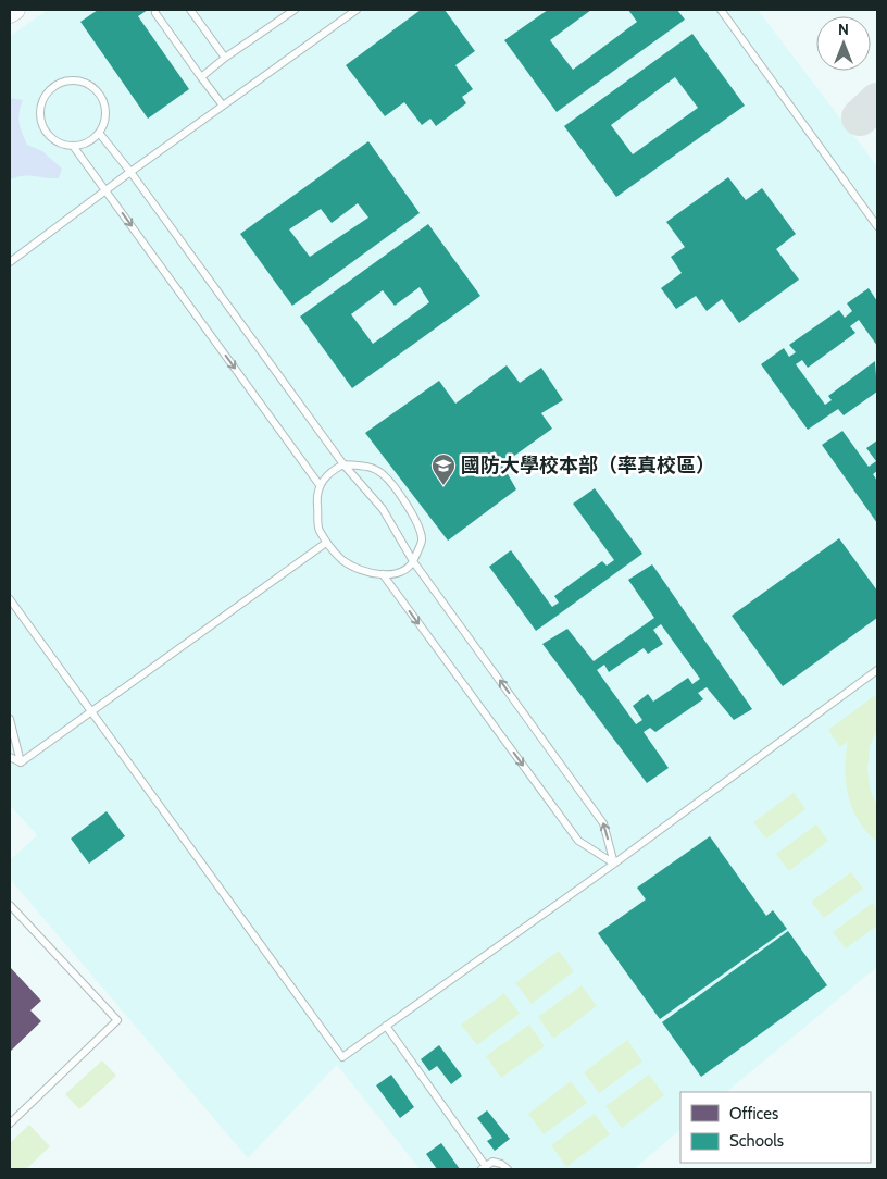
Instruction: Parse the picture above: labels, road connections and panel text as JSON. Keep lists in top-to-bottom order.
{
  "places": {
    "school or university": ["國防大學校本部（率真校區）"]
  },
  "legend": ["Offices", "Schools"],
  "north": "top"
}
